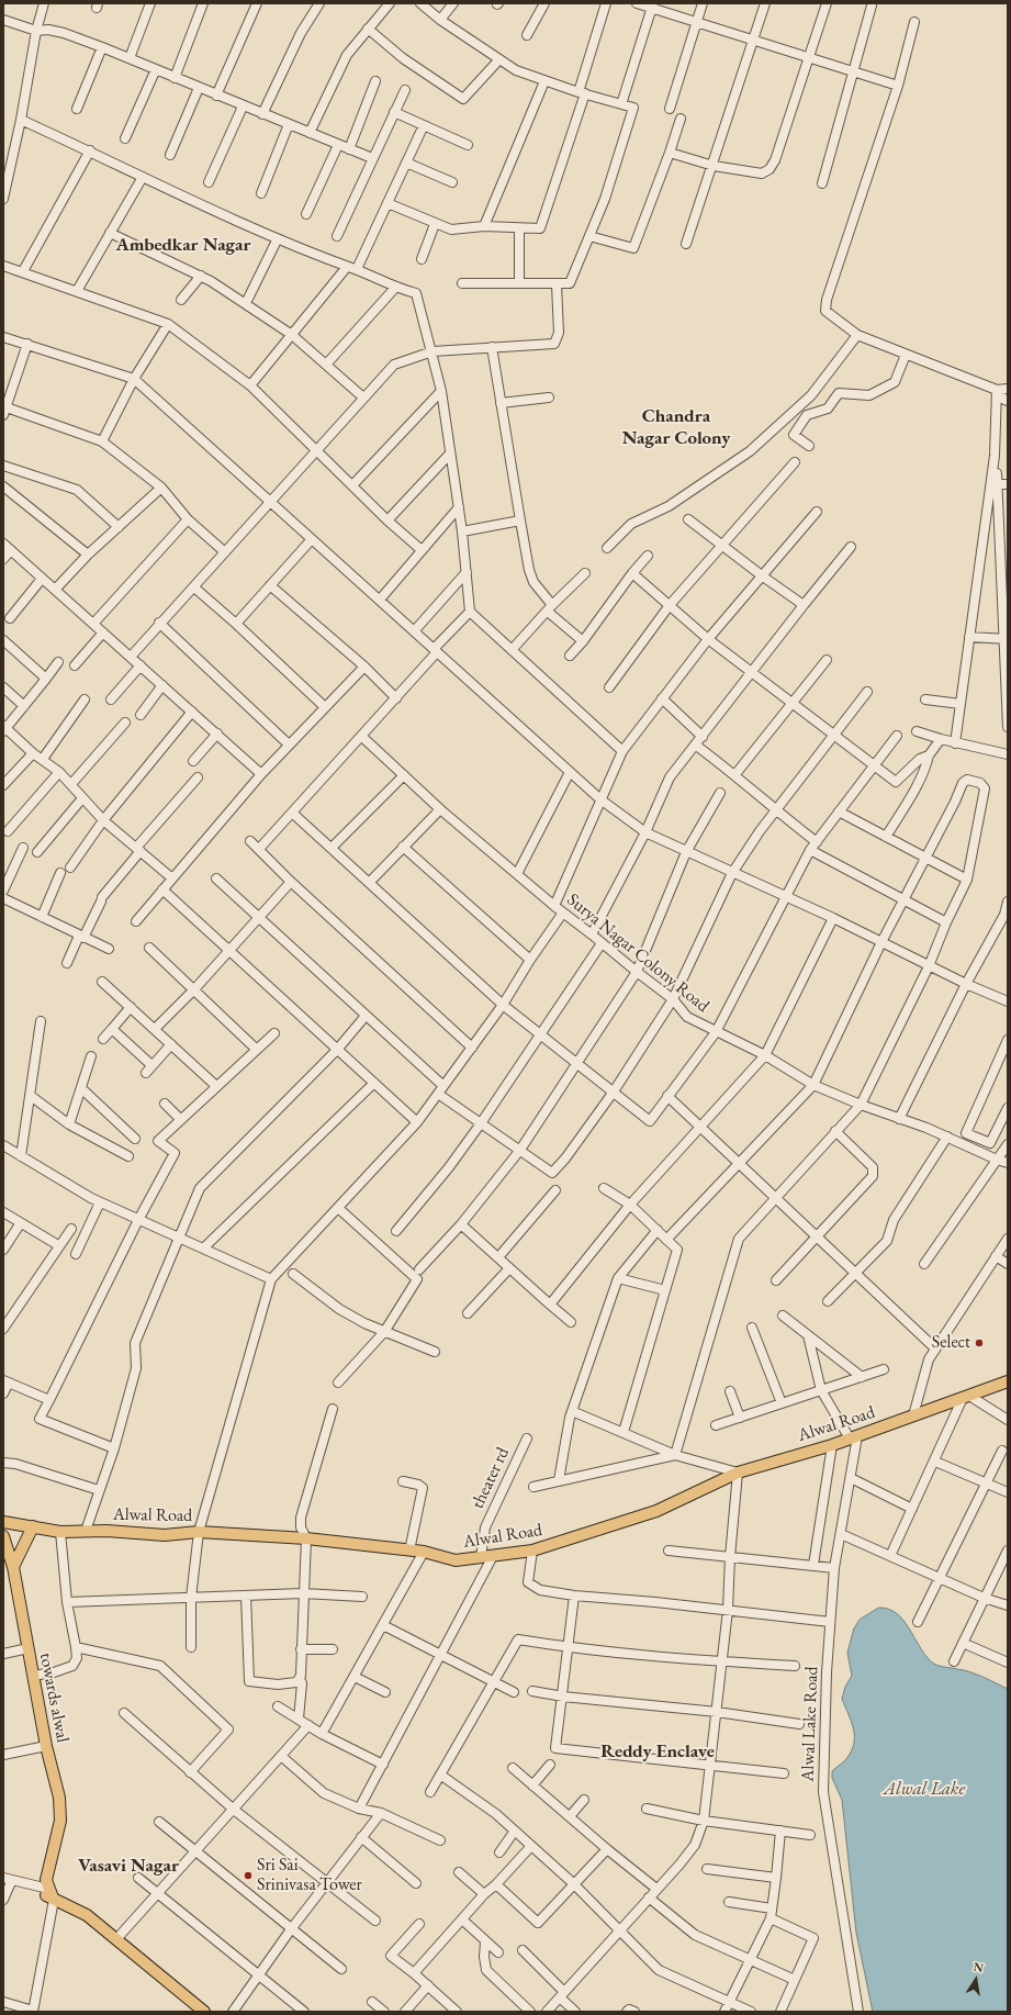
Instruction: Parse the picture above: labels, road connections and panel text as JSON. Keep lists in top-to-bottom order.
{
  "streets": {
    "main road": ["Alwal Road", "towards alwal"],
    "street": ["Surya Nagar Colony Road", "theater rd", "Alwal Lake Road"]
  },
  "crossings": [
    ["Alwal Road", "theater rd"],
    ["Alwal Road", "Alwal Lake Road"]
  ],
  "districts": [
    "Ambedkar Nagar",
    "Chandra Nagar Colony",
    "Reddy Enclave",
    "Vasavi Nagar"
  ],
  "water": ["Alwal Lake"],
  "places": ["Select", "Sri Sai Srinivasa Tower"],
  "north": "top"
}
